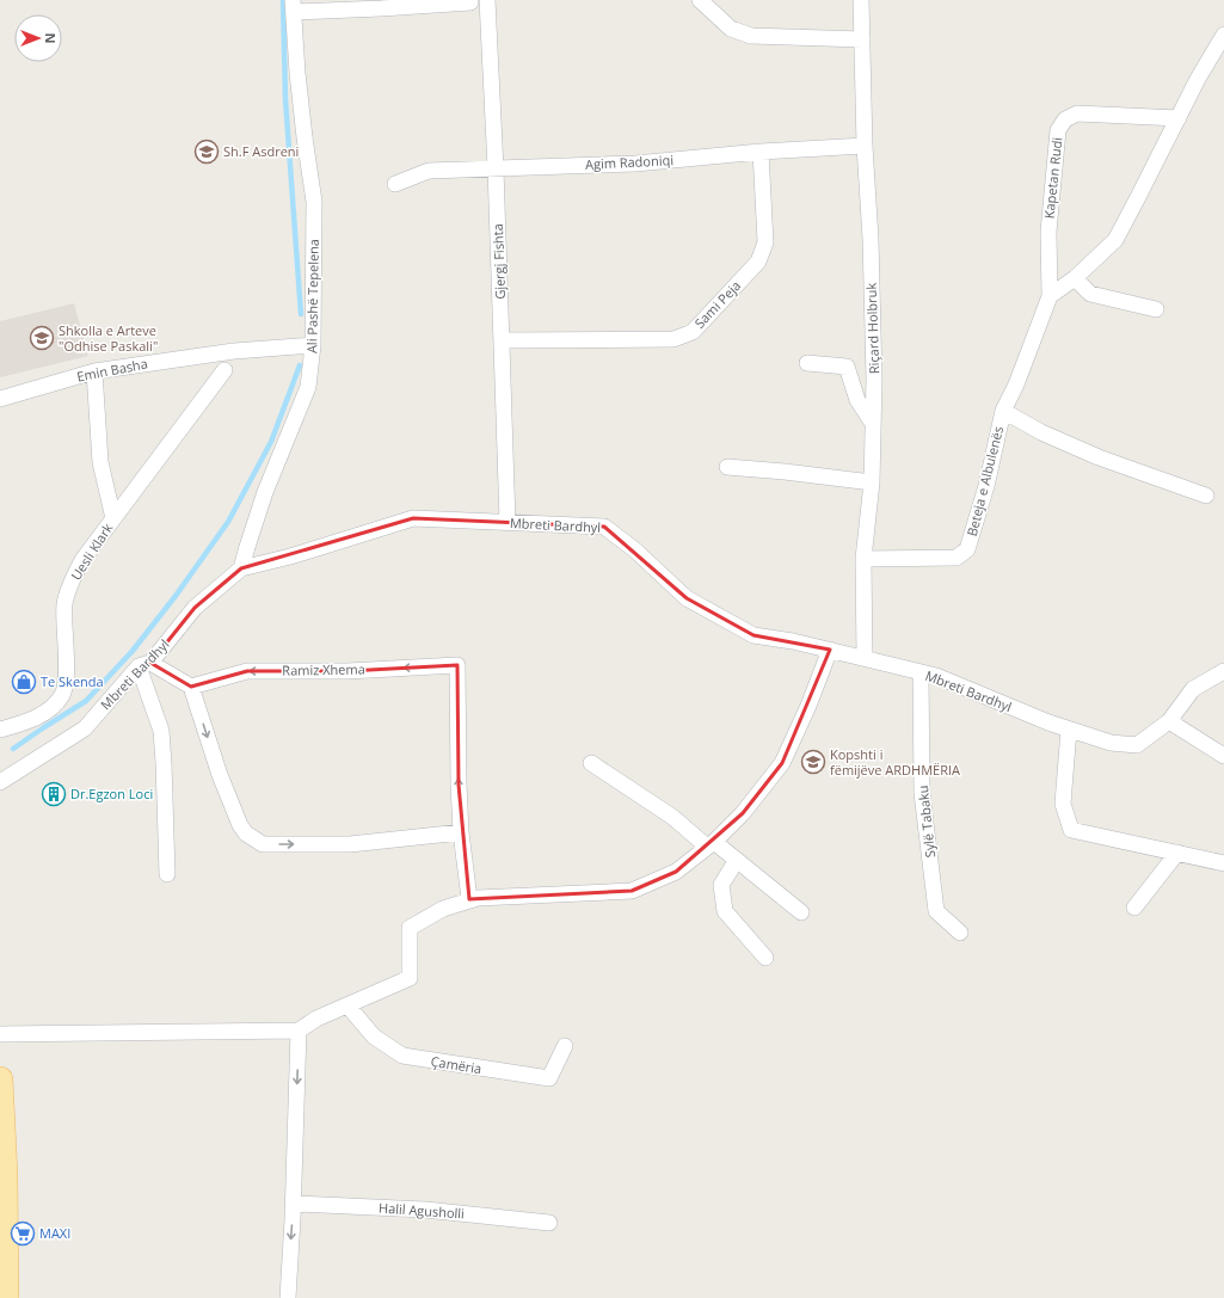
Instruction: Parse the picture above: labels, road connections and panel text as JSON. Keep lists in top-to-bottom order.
{
  "streets": {
    "street": [
      "Agim Radoniqi",
      "Kapetan Rudi",
      "Gjergj Fishta",
      "Ali Pashë Tepelena",
      "Sami Peja",
      "Riçard Holbruk",
      "Emin Basha",
      "Beteja e Albulenës",
      "Mbreti Bardhyl",
      "Uesli Klark",
      "Ramiz Xhema",
      "Sylë Tabaku",
      "Çamëria",
      "Halil Agusholli"
    ]
  },
  "crossings": [
    ["Agim Radoniqi", "Gjergj Fishta"],
    ["Agim Radoniqi", "Sami Peja"],
    ["Agim Radoniqi", "Riçard Holbruk"],
    ["Kapetan Rudi", "Beteja e Albulenës"],
    ["Gjergj Fishta", "Sami Peja"],
    ["Gjergj Fishta", "Mbreti Bardhyl"],
    ["Ali Pashë Tepelena", "Emin Basha"],
    ["Ali Pashë Tepelena", "Mbreti Bardhyl"],
    ["Riçard Holbruk", "Beteja e Albulenës"],
    ["Riçard Holbruk", "Mbreti Bardhyl"],
    ["Mbreti Bardhyl", "Sylë Tabaku"]
  ],
  "places": {
    "school or university": ["Sh.F Asdreni", "Shkolla e Arteve \"Odhise Paskali\"", "Kopshti i fëmijëve ARDHMËRIA"],
    "shop": ["Te Skenda"],
    "building": ["Dr.Egzon Loci"],
    "supermarket": ["MAXI"]
  },
  "north": "right"
}
